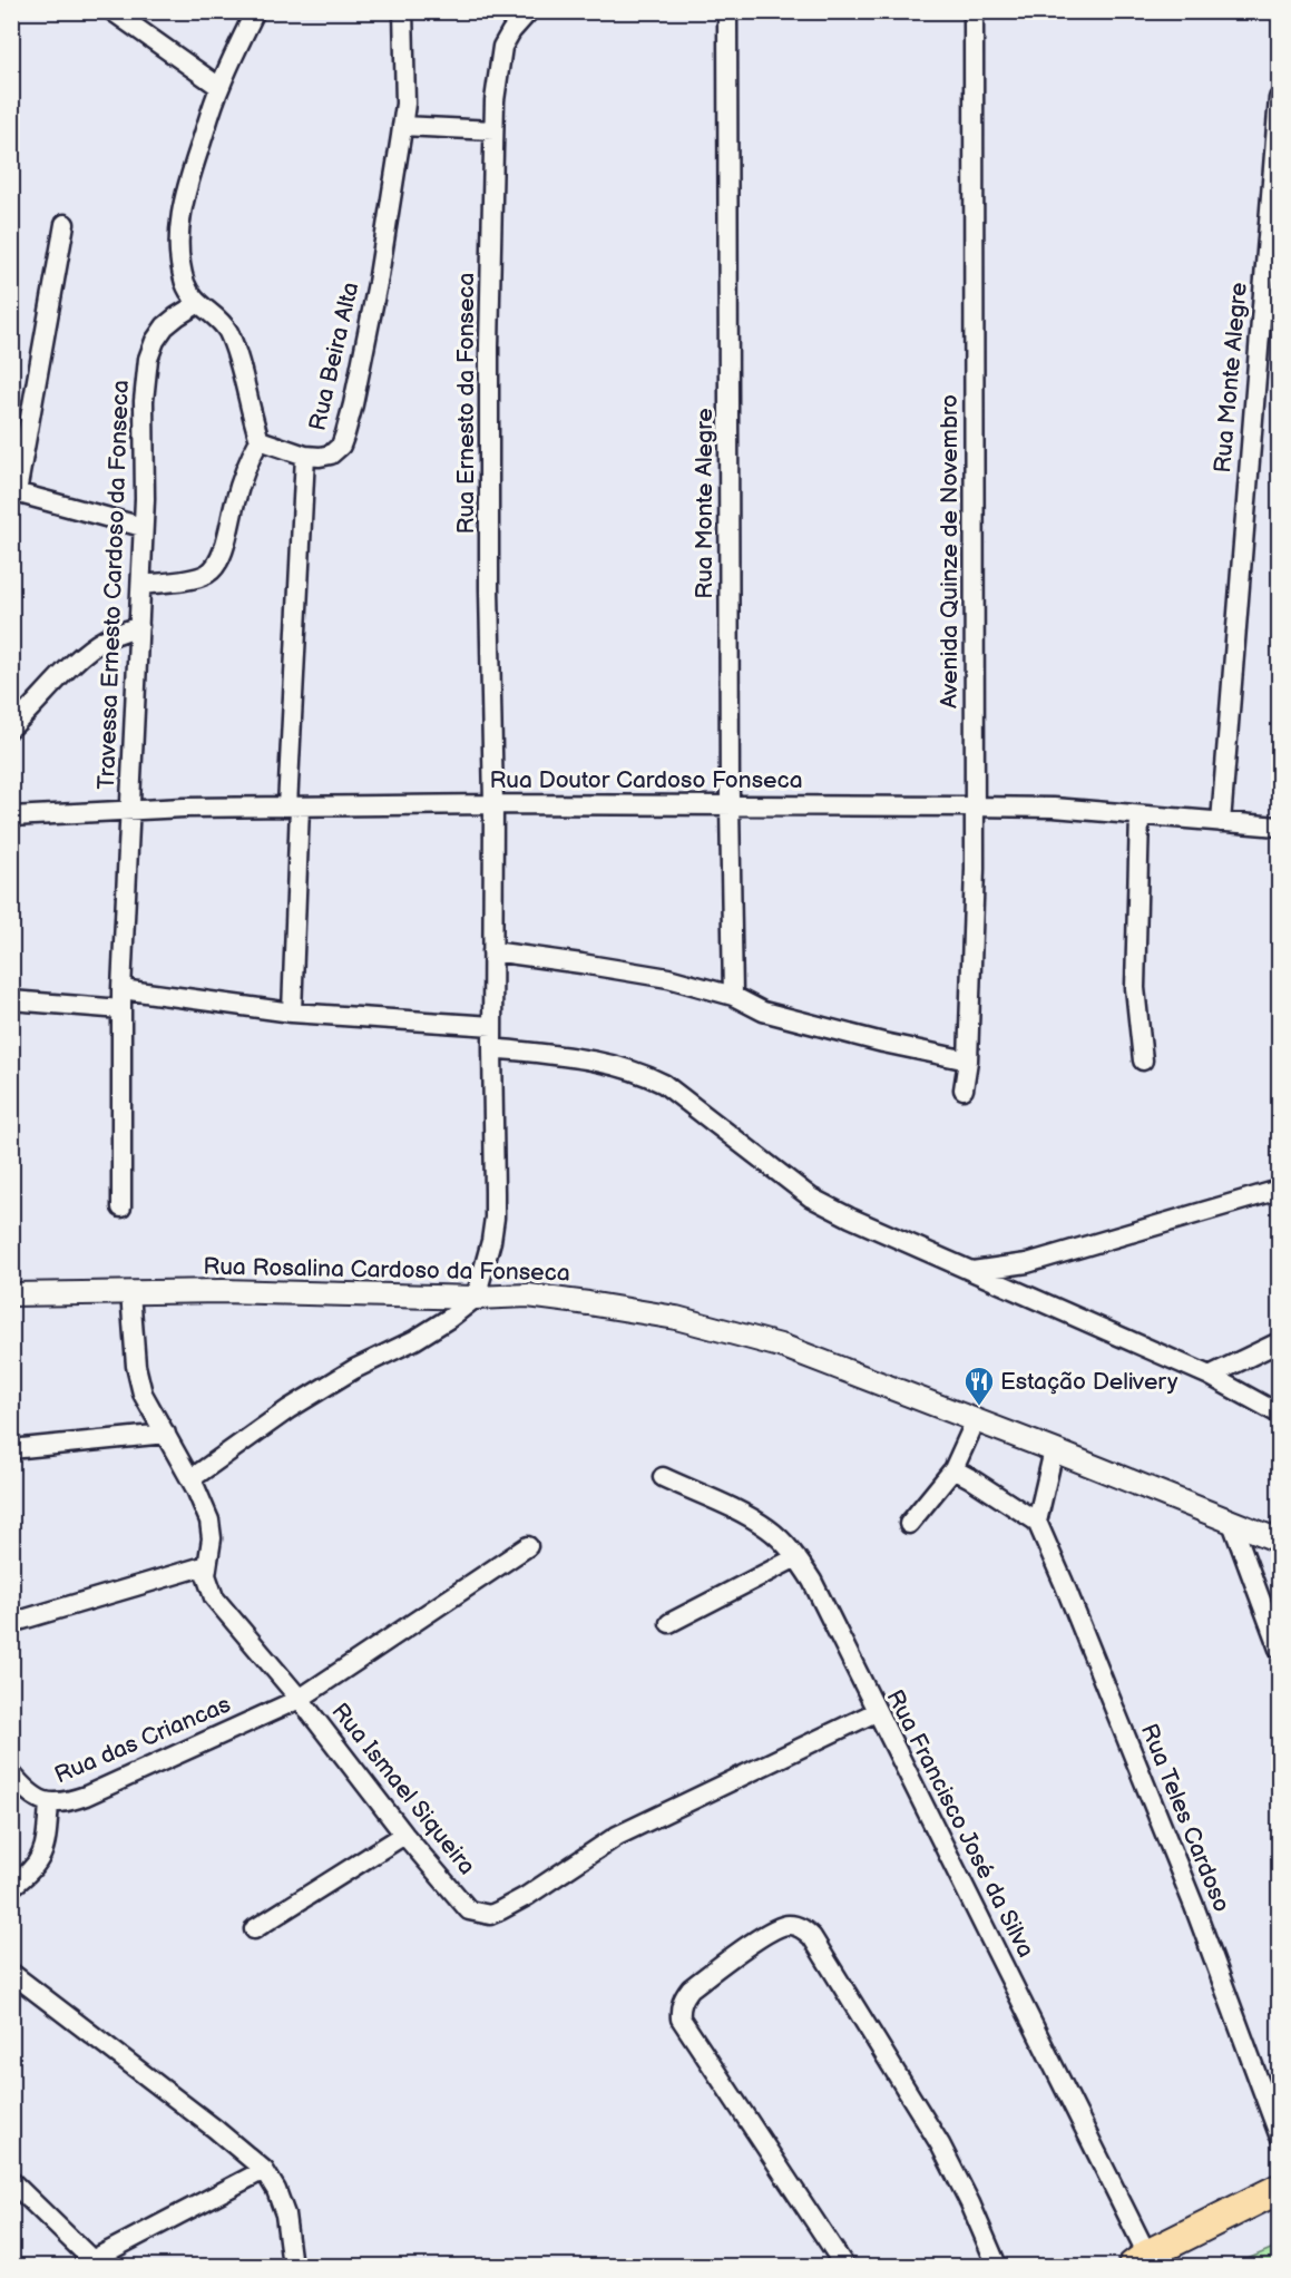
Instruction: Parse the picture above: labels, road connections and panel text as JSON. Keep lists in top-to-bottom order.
{
  "streets": {
    "street": [
      "Rua Beira Alta",
      "Rua Monte Alegre",
      "Rua Ernesto da Fonseca",
      "Avenida Quinze de Novembro",
      "Travessa Ernesto Cardoso da Fonseca",
      "Rua Doutor Cardoso Fonseca",
      "Rua Rosalina Cardoso da Fonseca",
      "Rua das Criancas",
      "Rua Ismael Siqueira",
      "Rua Teles Cardoso",
      "Rua Francisco José da Silva"
    ]
  },
  "crossings": [
    ["Rua Beira Alta", "Rua Doutor Cardoso Fonseca"],
    ["Rua Monte Alegre", "Rua Doutor Cardoso Fonseca"],
    ["Rua Ernesto da Fonseca", "Rua Doutor Cardoso Fonseca"],
    ["Rua Ernesto da Fonseca", "Rua Rosalina Cardoso da Fonseca"],
    ["Avenida Quinze de Novembro", "Rua Doutor Cardoso Fonseca"],
    ["Travessa Ernesto Cardoso da Fonseca", "Rua Doutor Cardoso Fonseca"],
    ["Rua Rosalina Cardoso da Fonseca", "Rua Ismael Siqueira"],
    ["Rua das Criancas", "Rua Ismael Siqueira"],
    ["Rua Ismael Siqueira", "Rua Francisco José da Silva"]
  ],
  "places": {
    "restaurant": ["Estação Delivery"]
  }
}
